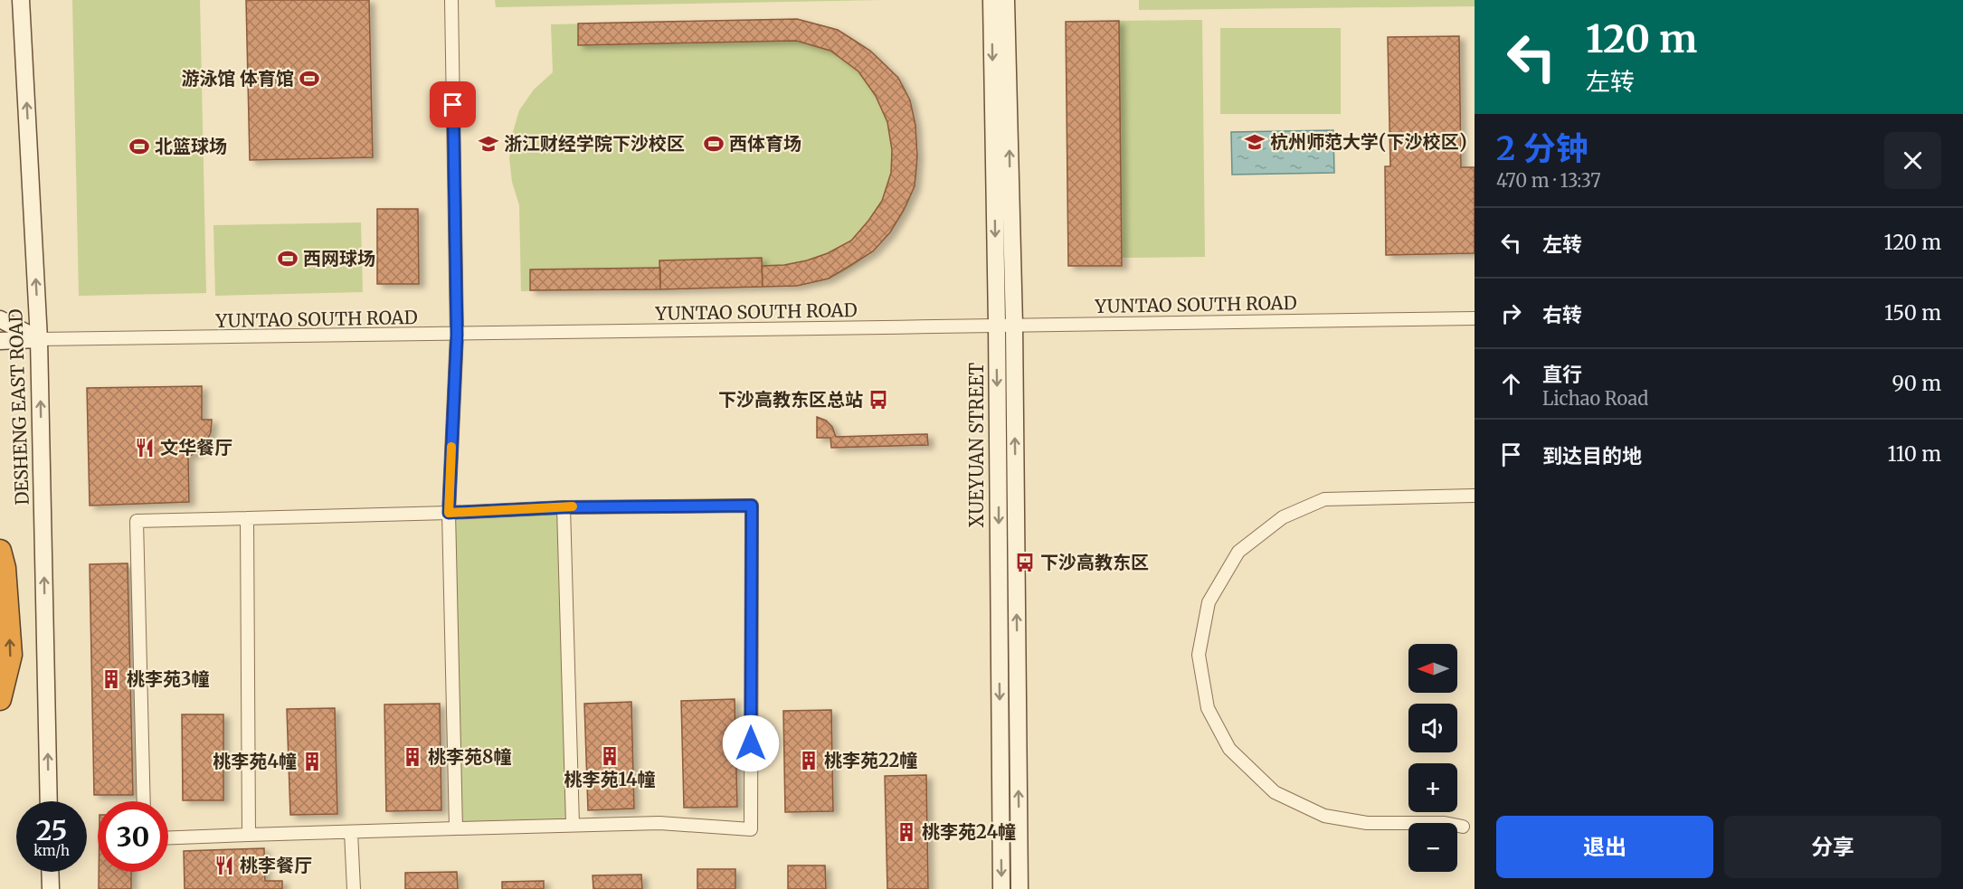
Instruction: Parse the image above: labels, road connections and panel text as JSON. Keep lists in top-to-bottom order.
{
  "streets": {
    "main road": ["DESHENG EAST ROAD", "XUEYUAN STREET"],
    "street": ["YUNTAO SOUTH ROAD"]
  },
  "crossings": [
    ["YUNTAO SOUTH ROAD", "DESHENG EAST ROAD"],
    ["YUNTAO SOUTH ROAD", "XUEYUAN STREET"]
  ],
  "one_way": ["DESHENG EAST ROAD"],
  "places": {
    "sports": [
      "游泳馆 体育馆",
      "西体育场",
      "北篮球场",
      "西网球场"
    ],
    "school or university": ["杭州师范大学(下沙校区)", "浙江财经学院下沙校区"],
    "bus stop": ["下沙高教东区总站", "下沙高教东区"],
    "restaurant": ["文华餐厅", "桃李餐厅"],
    "building": [
      "桃李苑3幢",
      "桃李苑14幢",
      "桃李苑8幢",
      "桃李苑22幢",
      "桃李苑4幢",
      "桃李苑24幢"
    ]
  },
  "north": "left",
  "page": {
    "turn": ["120 m", "左转"],
    "heading": ["2 分钟", "470 m · 13:37"],
    "list": [
      {
        "name": "左转",
        "value": "120 m"
      },
      {
        "name": "右转",
        "value": "150 m"
      },
      {
        "name": "直行",
        "note": "Lichao Road",
        "value": "90 m"
      },
      {
        "name": "到达目的地",
        "value": "110 m"
      }
    ],
    "map_buttons": ["+", "−"],
    "speed": "25 km/h",
    "limit": "30",
    "buttons": ["退出", "分享"]
  }
}
